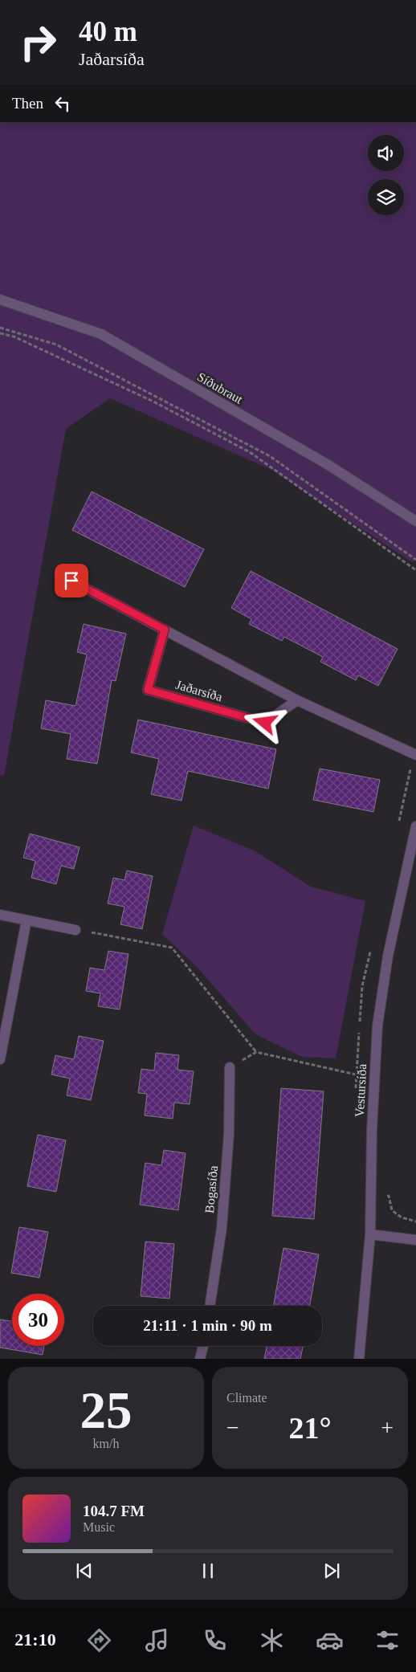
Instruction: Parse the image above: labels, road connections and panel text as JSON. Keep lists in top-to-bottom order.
{
  "streets": {
    "street": [
      "Síðubraut",
      "Jaðarsíða",
      "Vestursíða",
      "Bogasíða"
    ]
  },
  "page": {
    "turn": ["40 m", "Jaðarsíða"],
    "then": "Then",
    "limit": "30",
    "trip": "21:11 · 1 min · 90 m",
    "tile": [
      ["25", "km/h"],
      "Climate"
    ],
    "heat": ["−", "21°", "+"],
    "song": ["104.7 FM", "Music"],
    "tabs": "21:10"
  }
}
